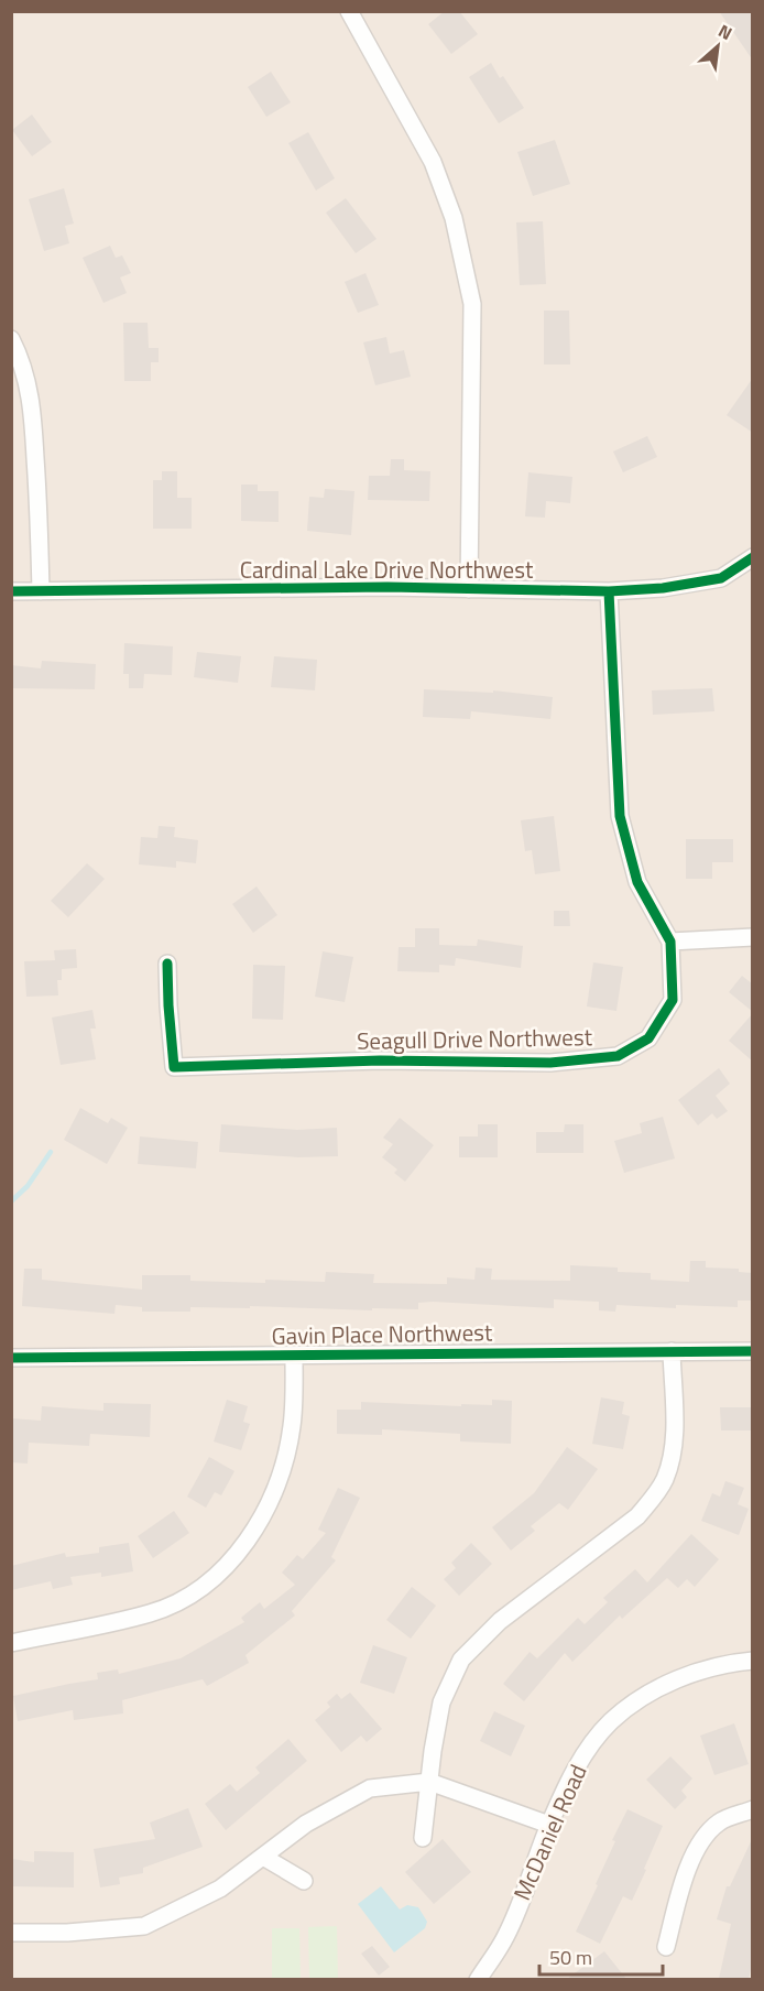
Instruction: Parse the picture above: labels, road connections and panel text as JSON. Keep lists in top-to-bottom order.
{
  "streets": {
    "street": [
      "Cardinal Lake Drive Northwest",
      "Seagull Drive Northwest",
      "Gavin Place Northwest",
      "McDaniel Road"
    ]
  },
  "crossings": [
    ["Cardinal Lake Drive Northwest", "Seagull Drive Northwest"]
  ],
  "scale_bar": "50 m",
  "north": "top right"
}
